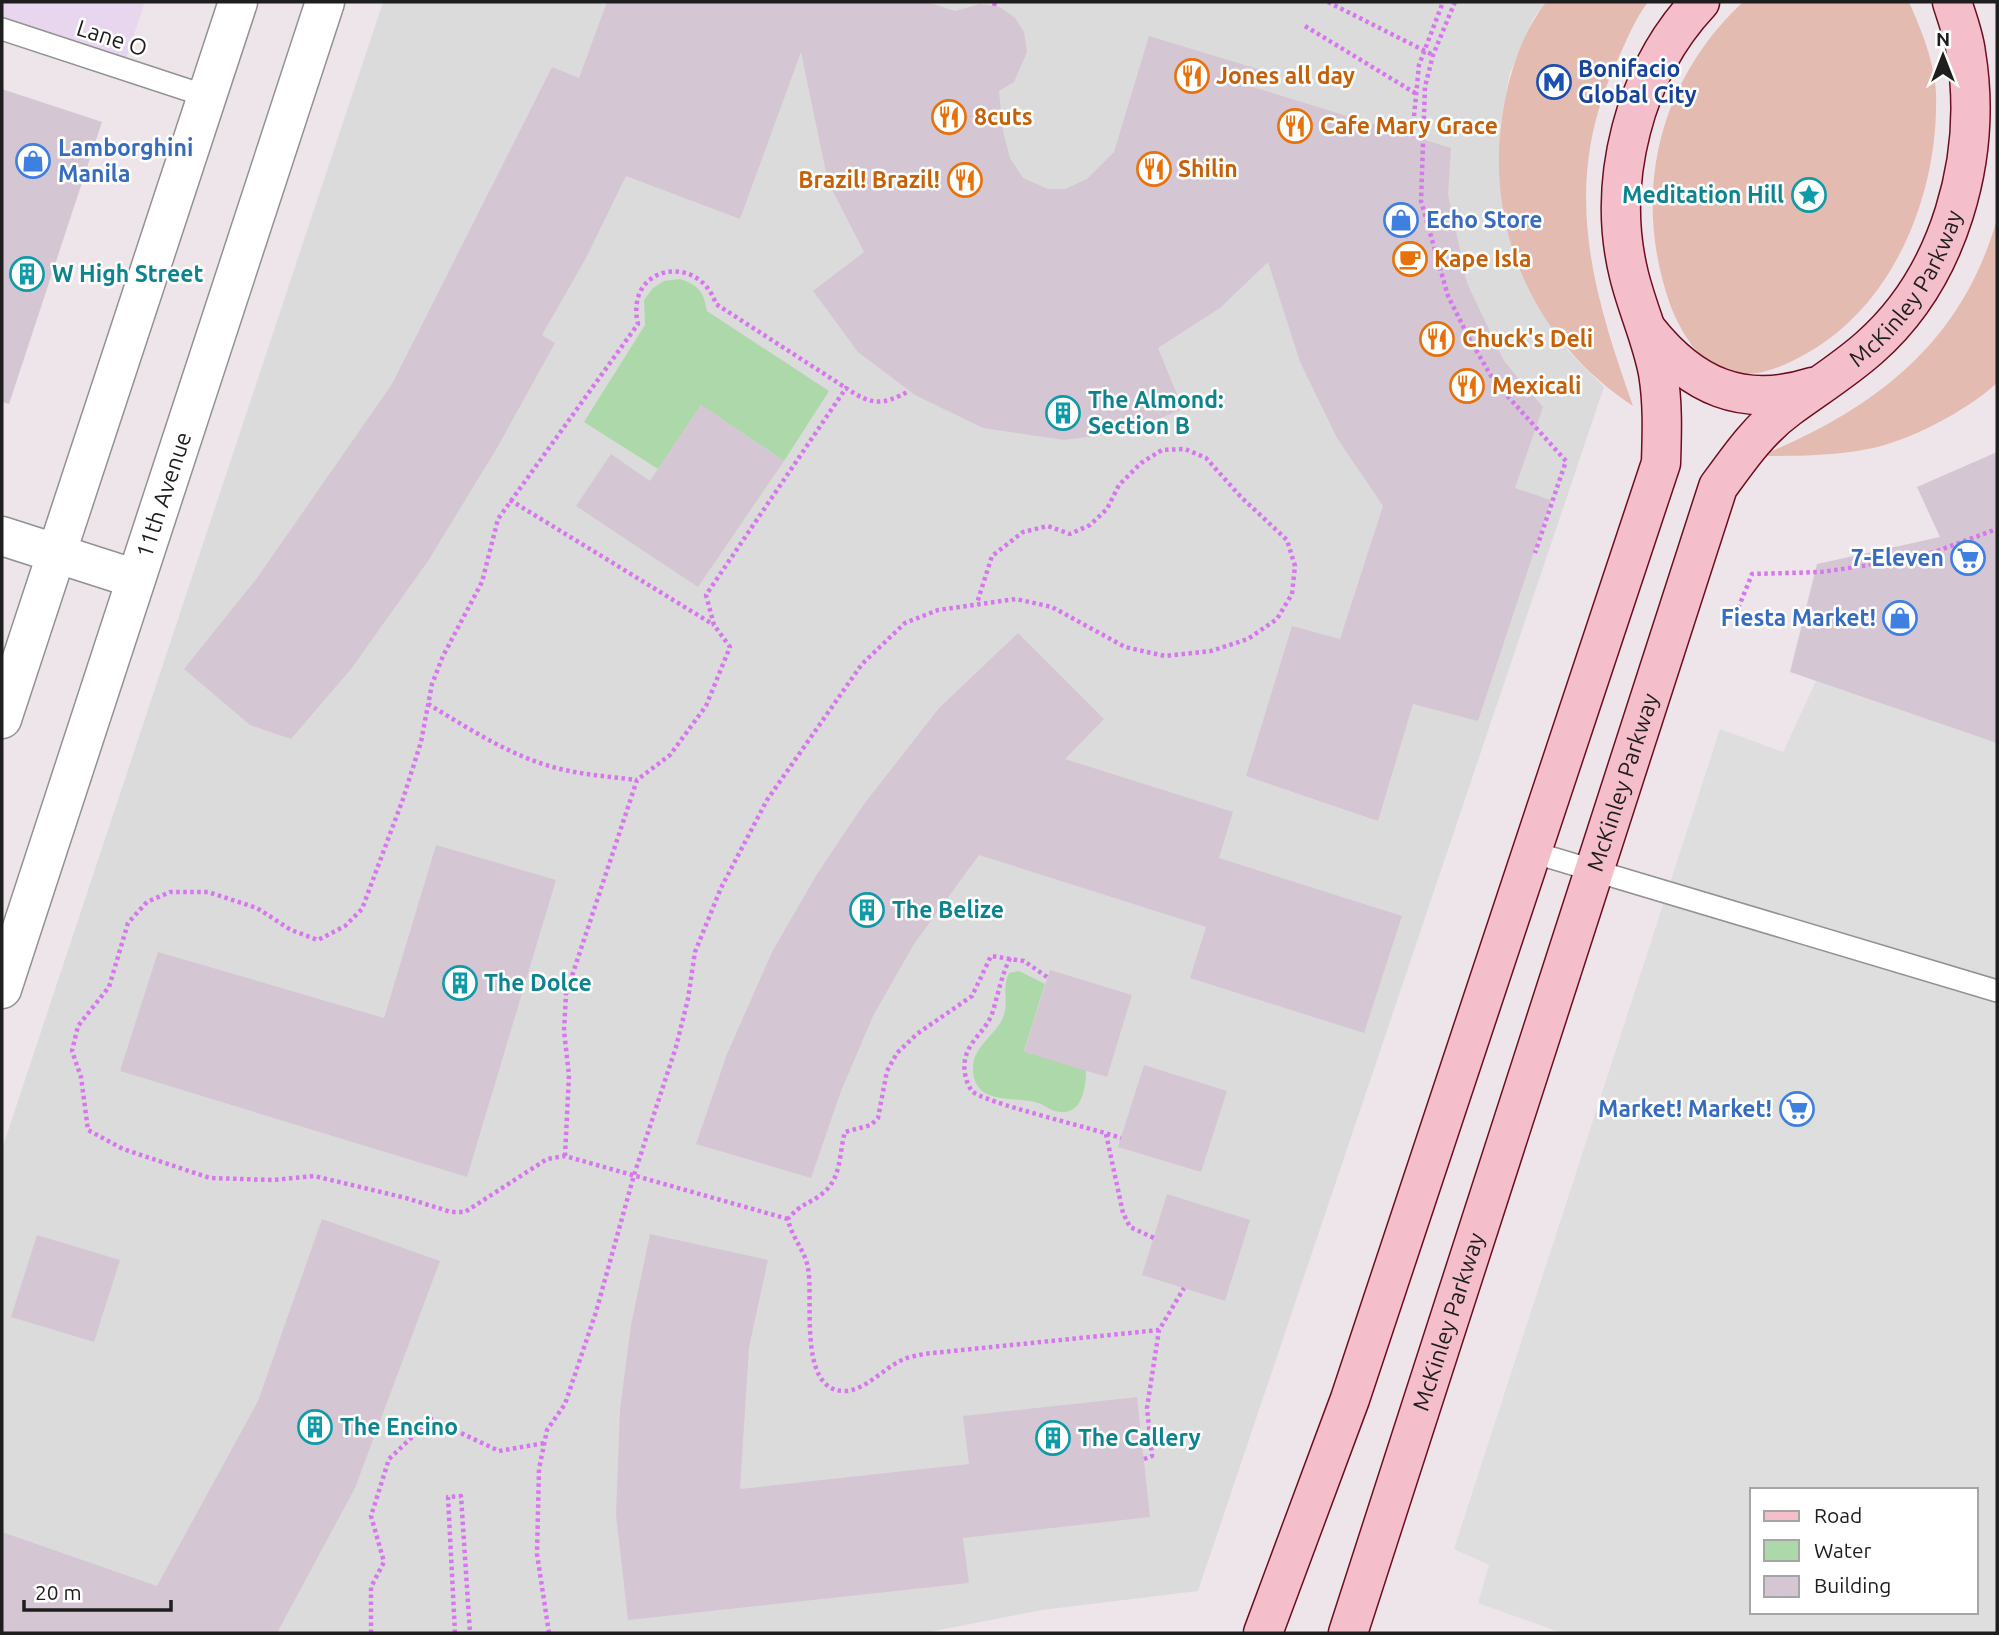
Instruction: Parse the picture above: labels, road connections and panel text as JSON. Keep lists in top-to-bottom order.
{
  "streets": {
    "main road": ["McKinley Parkway"],
    "street": ["11th Avenue"],
    "lane": ["Lane O"]
  },
  "places": {
    "restaurant": [
      "Jones all day",
      "8cuts",
      "Cafe Mary Grace",
      "Shilin",
      "Brazil! Brazil!",
      "Chuck's Deli",
      "Mexicali"
    ],
    "metro station": ["Bonifacio Global City"],
    "shop": ["Lamborghini Manila", "Echo Store", "Fiesta Market!"],
    "place": ["Meditation Hill"],
    "cafe": ["Kape Isla"],
    "building": [
      "W High Street",
      "The Almond: Section B",
      "The Belize",
      "The Dolce",
      "The Encino",
      "The Callery"
    ],
    "supermarket": ["7-Eleven", "Market! Market!"]
  },
  "legend": ["Road", "Water", "Building"],
  "scale_bar": "20 m",
  "north": "top"
}
